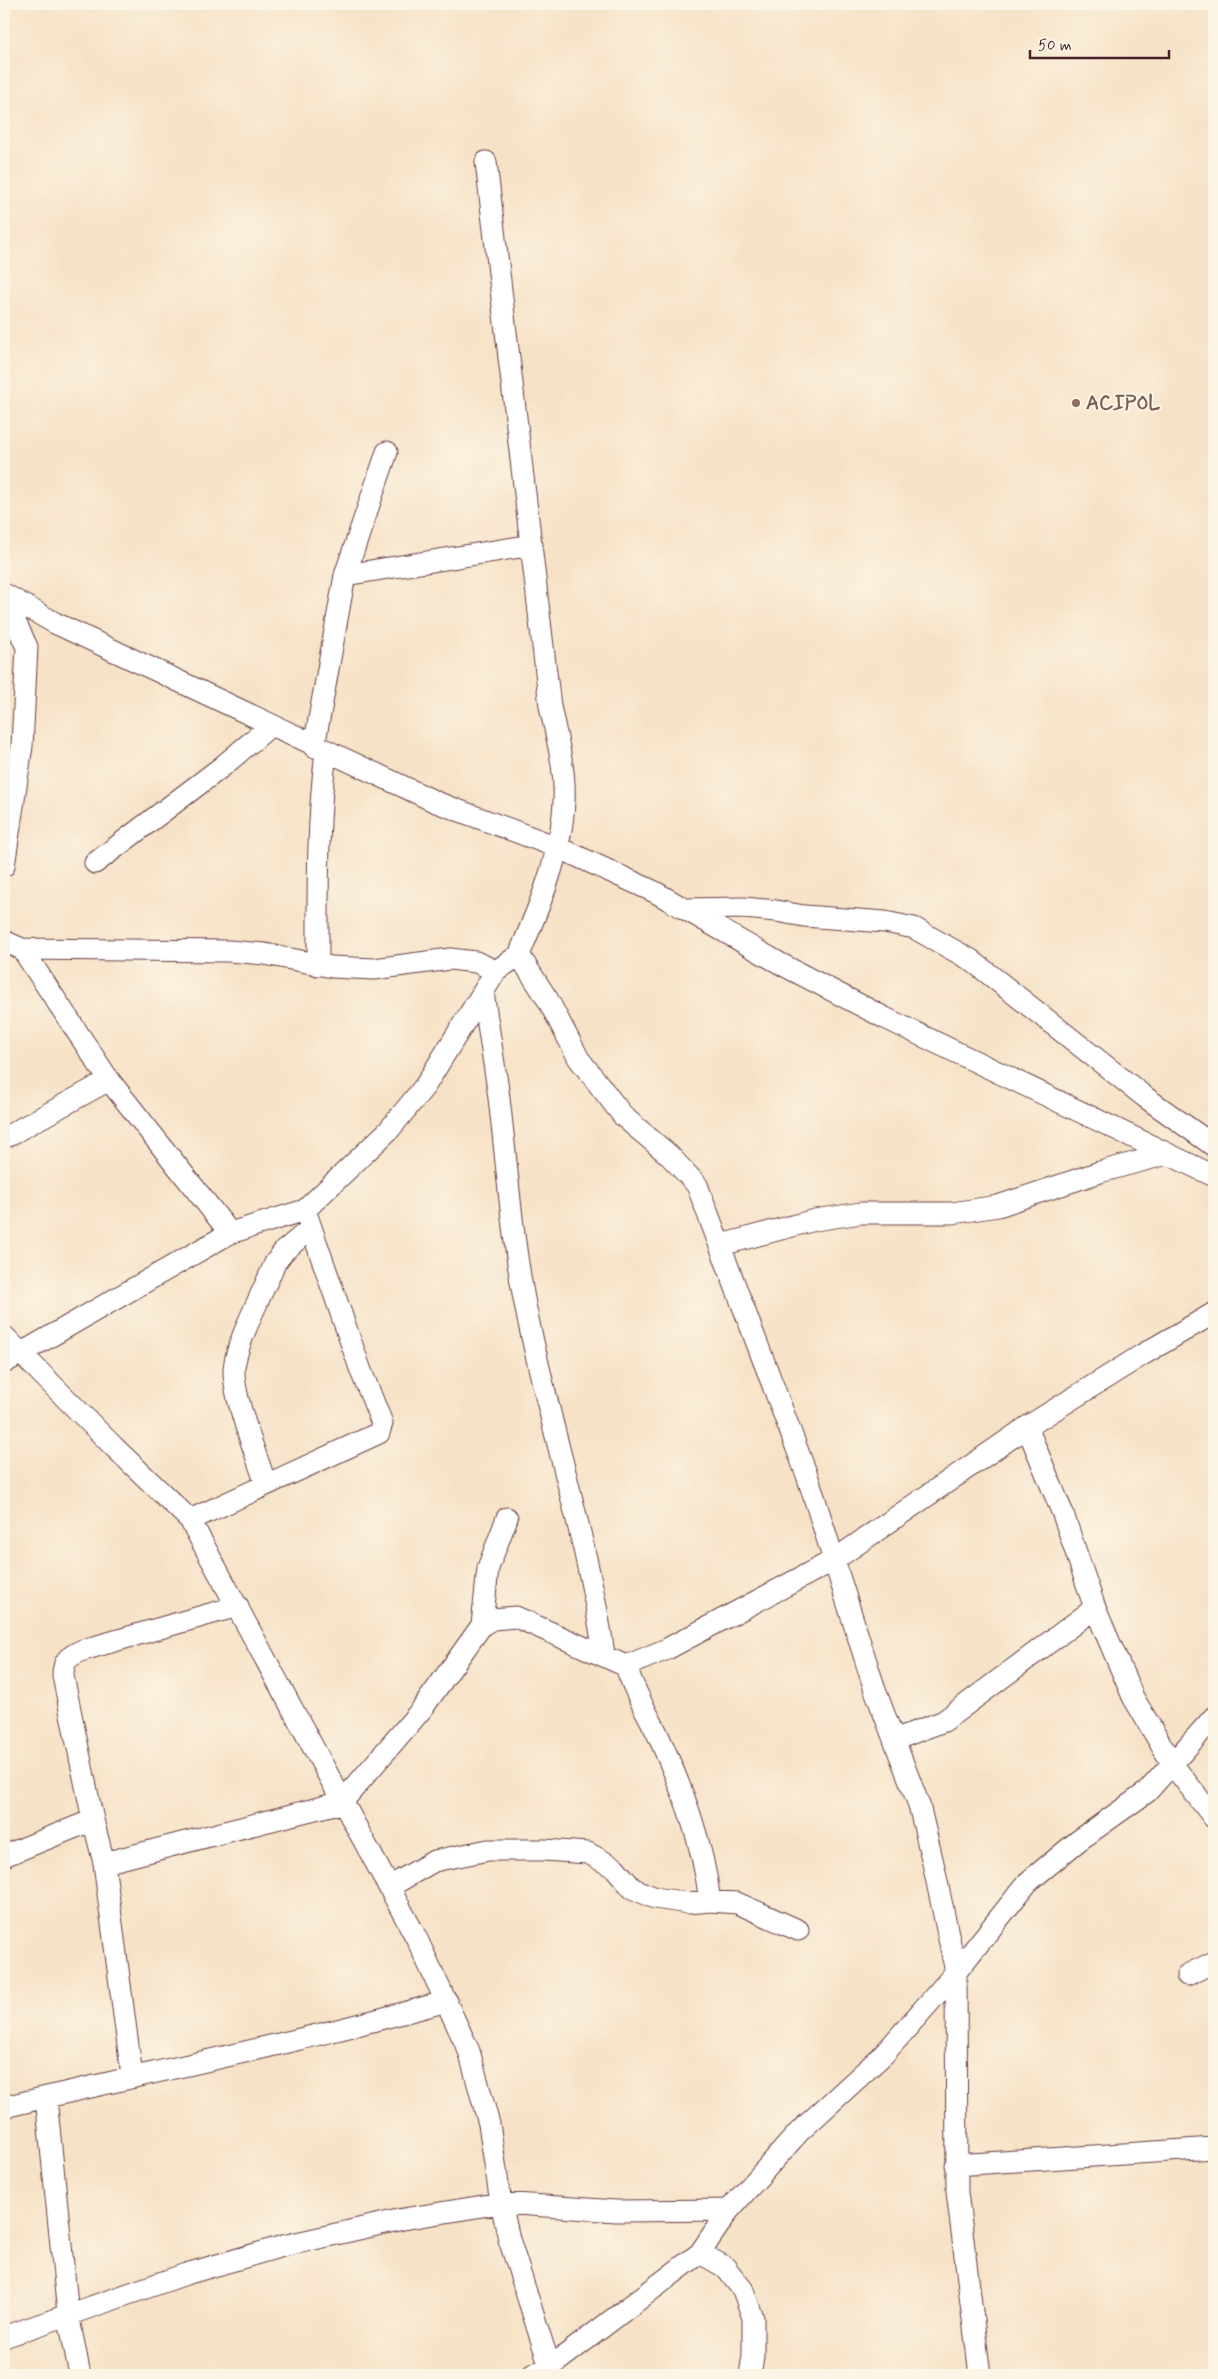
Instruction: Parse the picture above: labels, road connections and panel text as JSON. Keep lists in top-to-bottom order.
{
  "places": ["ACIPOL"],
  "scale_bar": "50 m"
}
